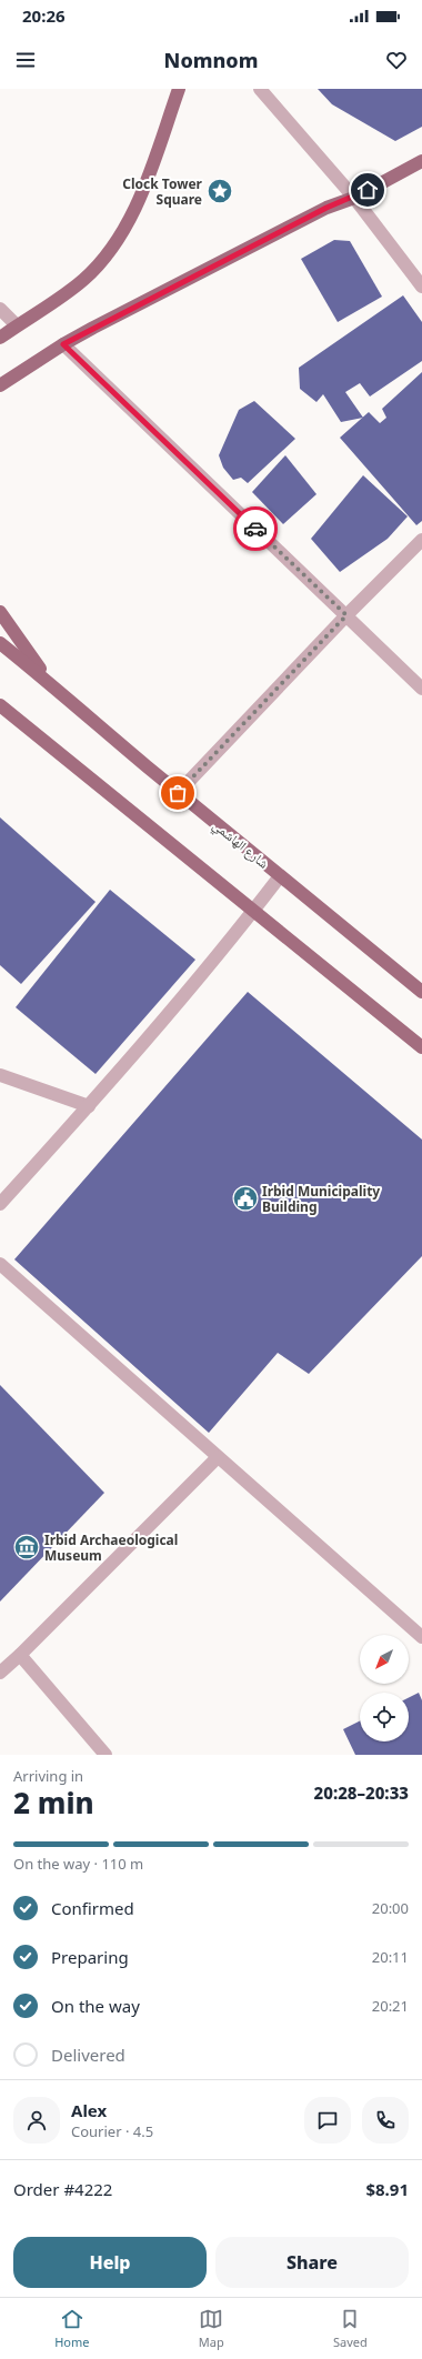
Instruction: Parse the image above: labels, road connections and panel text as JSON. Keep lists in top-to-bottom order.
{
  "streets": {
    "main road": ["شارع الهاشمي"]
  },
  "places": {
    "place": ["Clock Tower Square"],
    "public building": ["Irbid Municipality Building"],
    "museum": ["Irbid Archaeological Museum"]
  },
  "north": "bottom left",
  "page": {
    "status": "20:26",
    "header": "Nomnom",
    "heading": ["2 min", "Arriving in", "20:28–20:33"],
    "panel": [
      "Alex",
      "Courier · 4.5",
      "Order #4222",
      "$8.91"
    ],
    "bar": "On the way · 110 m",
    "list": [
      ["Confirmed", "20:00"],
      ["Preparing", "20:11"],
      ["On the way", "20:21"],
      "Delivered"
    ],
    "buttons": ["Help", "Share"],
    "tabs": ["Home", "Map", "Saved"]
  }
}
